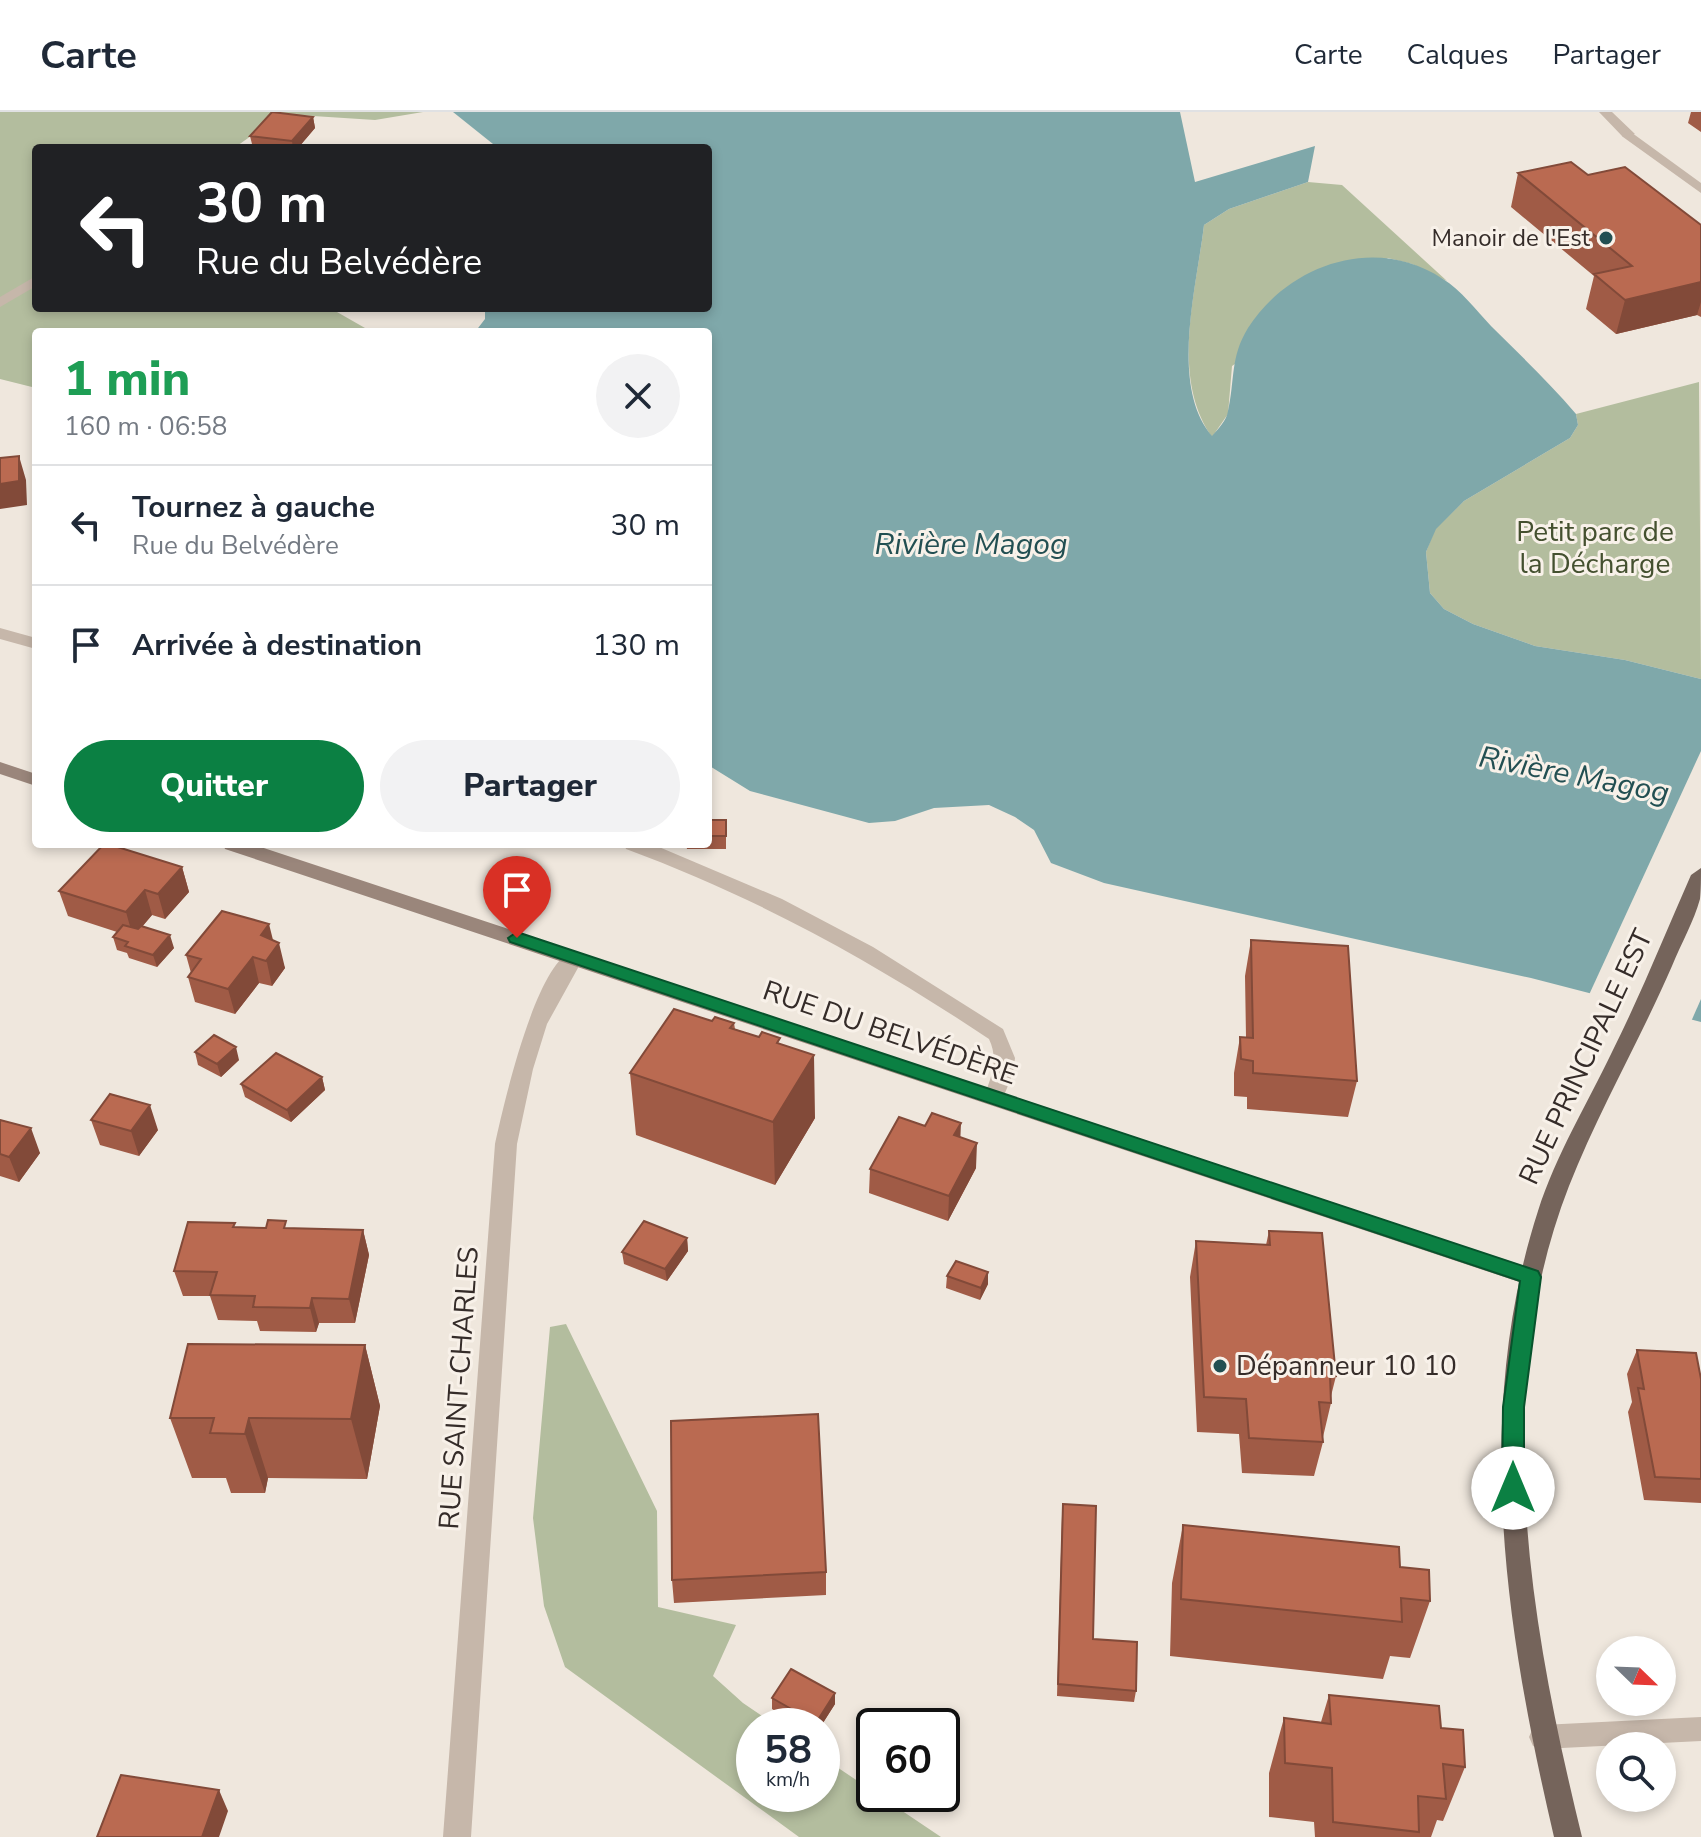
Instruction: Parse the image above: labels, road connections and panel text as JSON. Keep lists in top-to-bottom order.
{
  "streets": {
    "main road": ["RUE PRINCIPALE EST"],
    "street": ["RUE DU BELVÉDÈRE", "RUE SAINT-CHARLES"]
  },
  "crossings": [
    ["RUE DU BELVÉDÈRE", "RUE PRINCIPALE EST"],
    ["RUE DU BELVÉDÈRE", "RUE SAINT-CHARLES"]
  ],
  "water": ["Rivière Magog"],
  "parks": ["Petit parc de la Décharge"],
  "places": ["Manoir de l'Est", "Dépanneur 10 10"],
  "north": "bottom right",
  "page": {
    "header": "Carte",
    "nav": ["Carte", "Calques", "Partager"],
    "turn": ["30 m", "Rue du Belvédère"],
    "heading": ["1 min", "160 m · 06:58"],
    "list": [
      {
        "name": "Tournez à gauche",
        "note": "Rue du Belvédère",
        "value": "30 m"
      },
      {
        "name": "Arrivée à destination",
        "value": "130 m"
      }
    ],
    "buttons": ["Quitter", "Partager"],
    "speed": "58 km/h",
    "limit": "60"
  }
}
